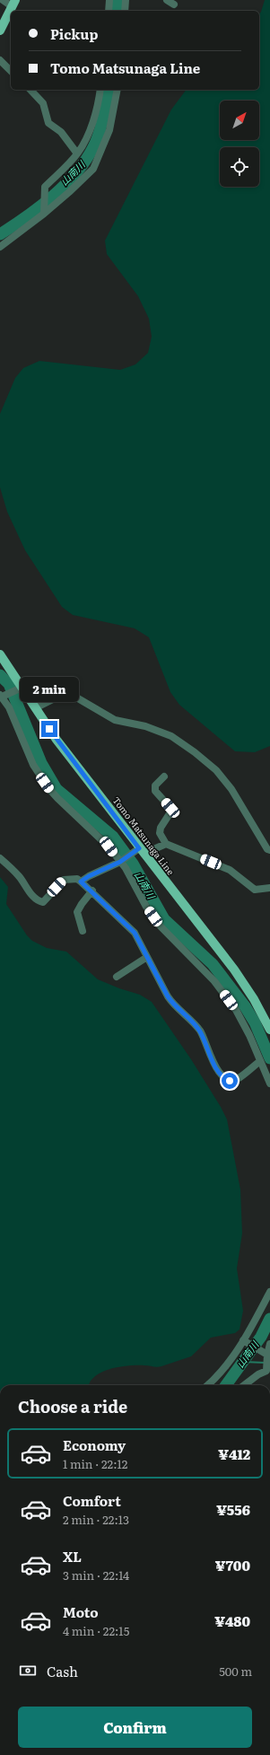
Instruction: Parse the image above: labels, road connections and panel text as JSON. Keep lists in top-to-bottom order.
{
  "streets": {
    "main road": ["Tomo Matsunaga Line"]
  },
  "water": ["山南川"],
  "north": "top right",
  "page": {
    "banner": ["Pickup", "Tomo Matsunaga Line"],
    "bubble": "2 min",
    "heading": "Choose a ride",
    "list": [
      {
        "name": "Economy",
        "note": "1 min · 22:12",
        "value": "¥412"
      },
      {
        "name": "Comfort",
        "note": "2 min · 22:13",
        "value": "¥556"
      },
      {
        "name": "XL",
        "note": "3 min · 22:14",
        "value": "¥700"
      },
      {
        "name": "Moto",
        "note": "4 min · 22:15",
        "value": "¥480"
      }
    ],
    "pay": ["Cash", "500 m"],
    "buttons": "Confirm"
  }
}
